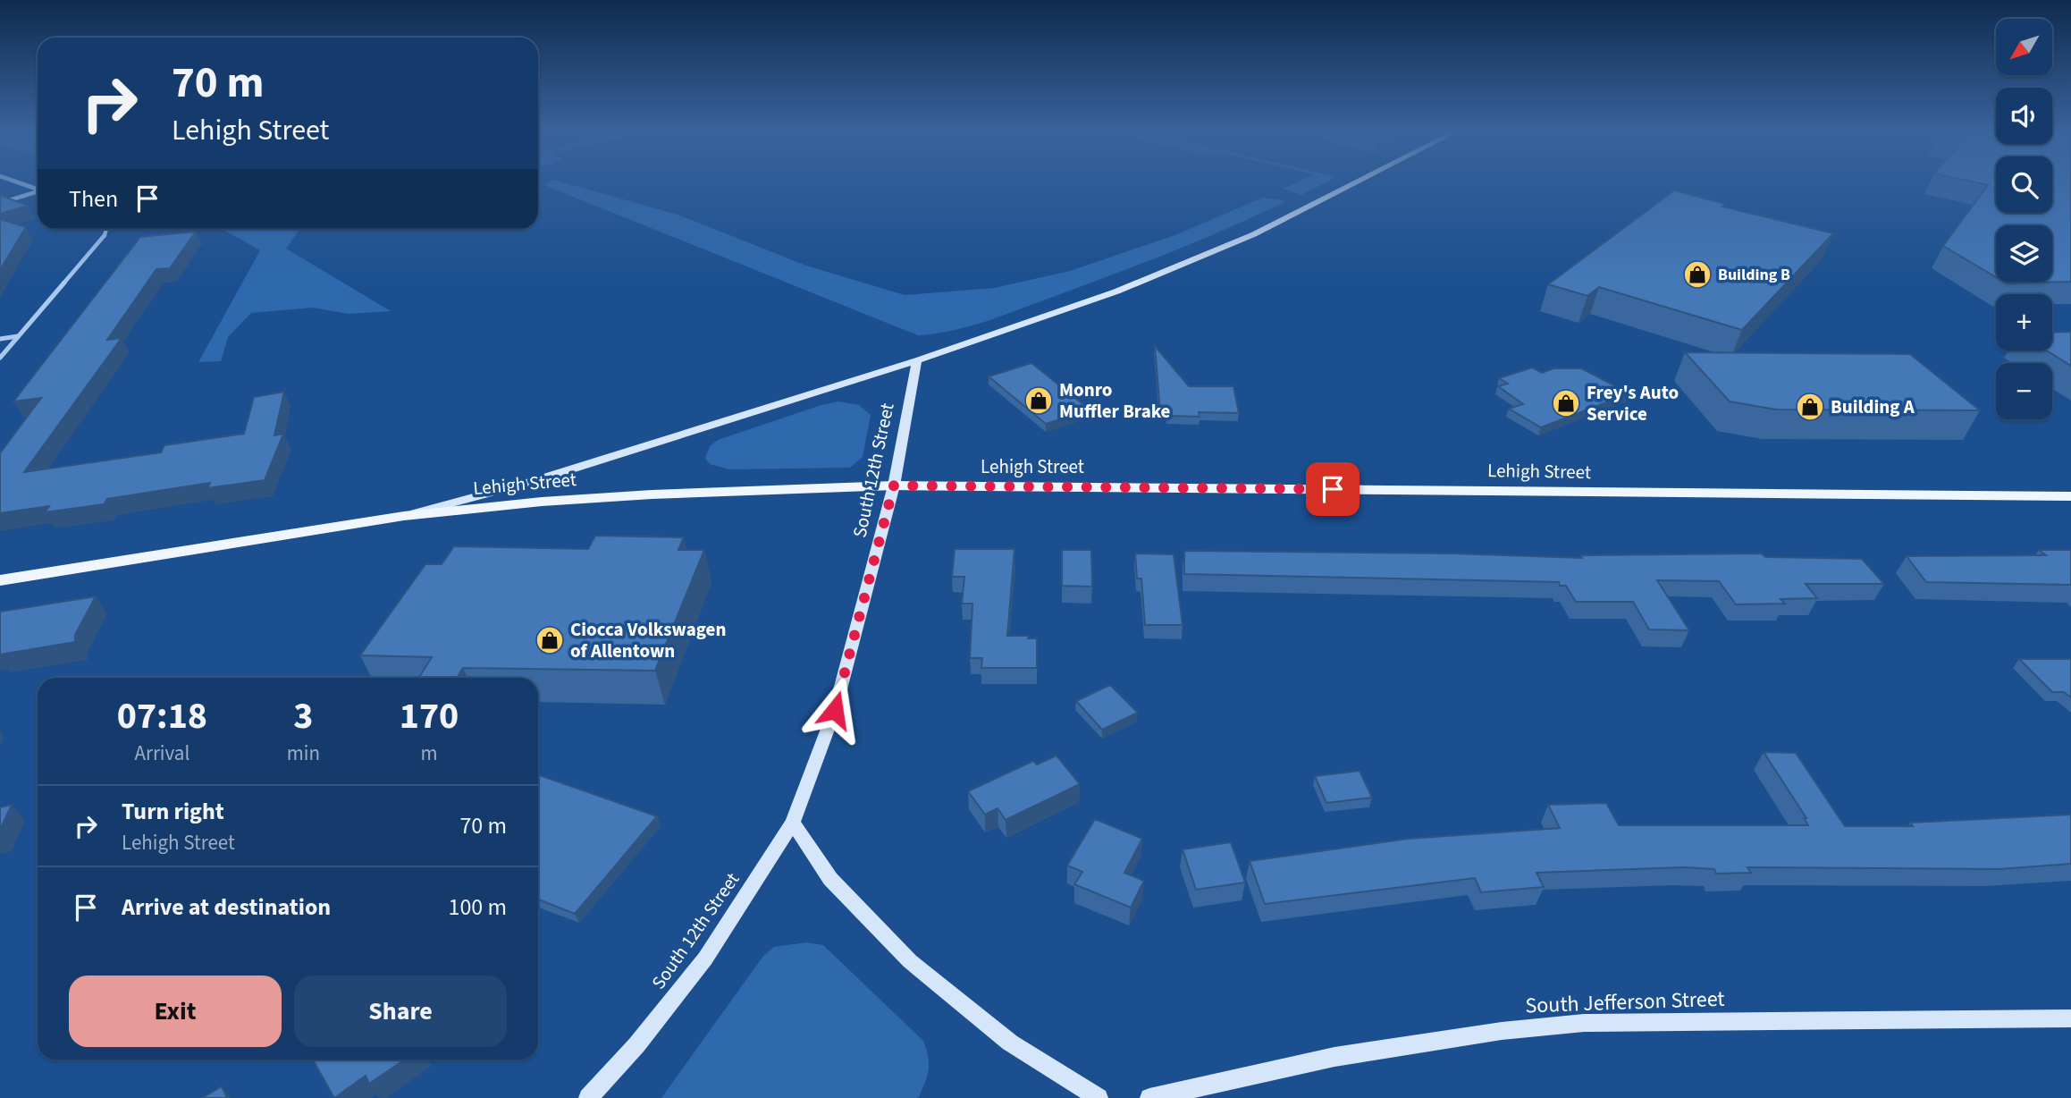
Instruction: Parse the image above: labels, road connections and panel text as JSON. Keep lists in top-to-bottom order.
{
  "streets": {
    "main road": ["Lehigh Street"],
    "street": ["South 12th Street", "South Jefferson Street"]
  },
  "crossings": [
    ["Lehigh Street", "South 12th Street"]
  ],
  "places": {
    "shop": [
      "Building B",
      "Monro Muffler Brake",
      "Frey's Auto Service",
      "Building A",
      "Ciocca Volkswagen of Allentown"
    ]
  },
  "north": "bottom left",
  "page": {
    "map_buttons": ["+", "−"],
    "turn": ["70 m", "Lehigh Street"],
    "then": "Then",
    "eta": [
      "07:18",
      "Arrival",
      "3",
      "min",
      "170",
      "m"
    ],
    "list": [
      {
        "name": "Turn right",
        "note": "Lehigh Street",
        "value": "70 m"
      },
      {
        "name": "Arrive at destination",
        "value": "100 m"
      }
    ],
    "buttons": ["Exit", "Share"]
  }
}
